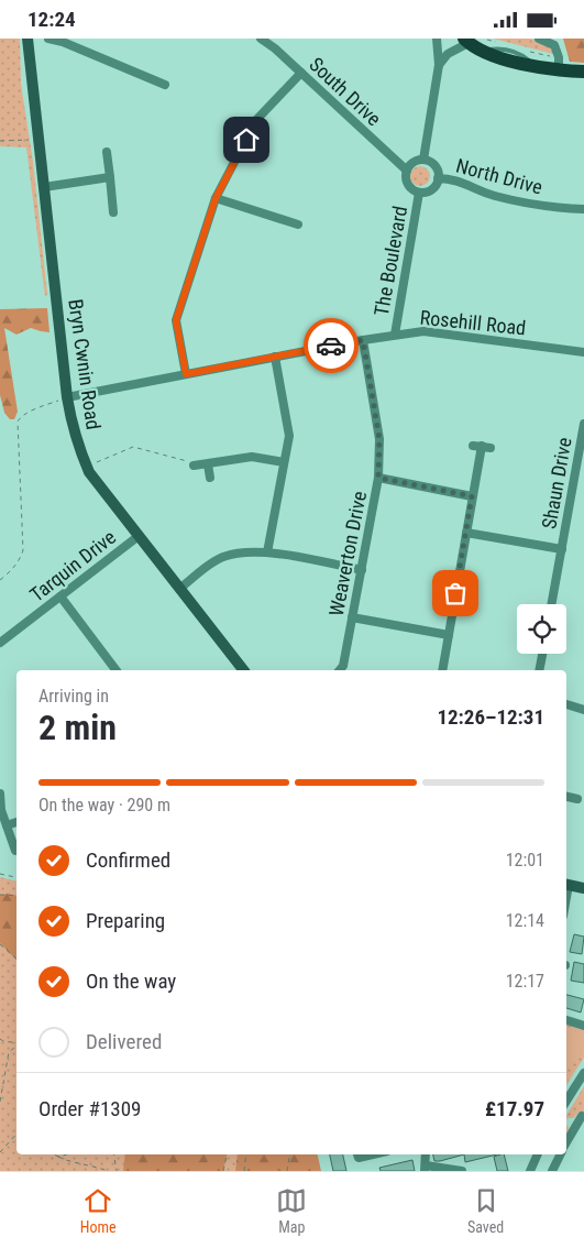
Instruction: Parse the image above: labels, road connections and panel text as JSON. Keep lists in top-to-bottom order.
{
  "streets": {
    "street": [
      "South Drive",
      "North Drive",
      "The Boulevard",
      "Rosehill Road",
      "Bryn Cwnin Road",
      "Shaun Drive",
      "Weaverton Drive",
      "Tarquin Drive"
    ]
  },
  "crossings": [
    ["South Drive", "North Drive"],
    ["South Drive", "The Boulevard"],
    ["North Drive", "The Boulevard"],
    ["The Boulevard", "Rosehill Road"],
    ["Rosehill Road", "Bryn Cwnin Road"],
    ["Rosehill Road", "Weaverton Drive"],
    ["Bryn Cwnin Road", "Tarquin Drive"]
  ],
  "page": {
    "status": "12:24",
    "heading": ["2 min", "Arriving in", "12:26–12:31"],
    "panel": ["Order #1309", "£17.97"],
    "bar": "On the way · 290 m",
    "list": [
      ["Confirmed", "12:01"],
      ["Preparing", "12:14"],
      ["On the way", "12:17"],
      "Delivered"
    ],
    "tabs": ["Home", "Map", "Saved"]
  }
}
